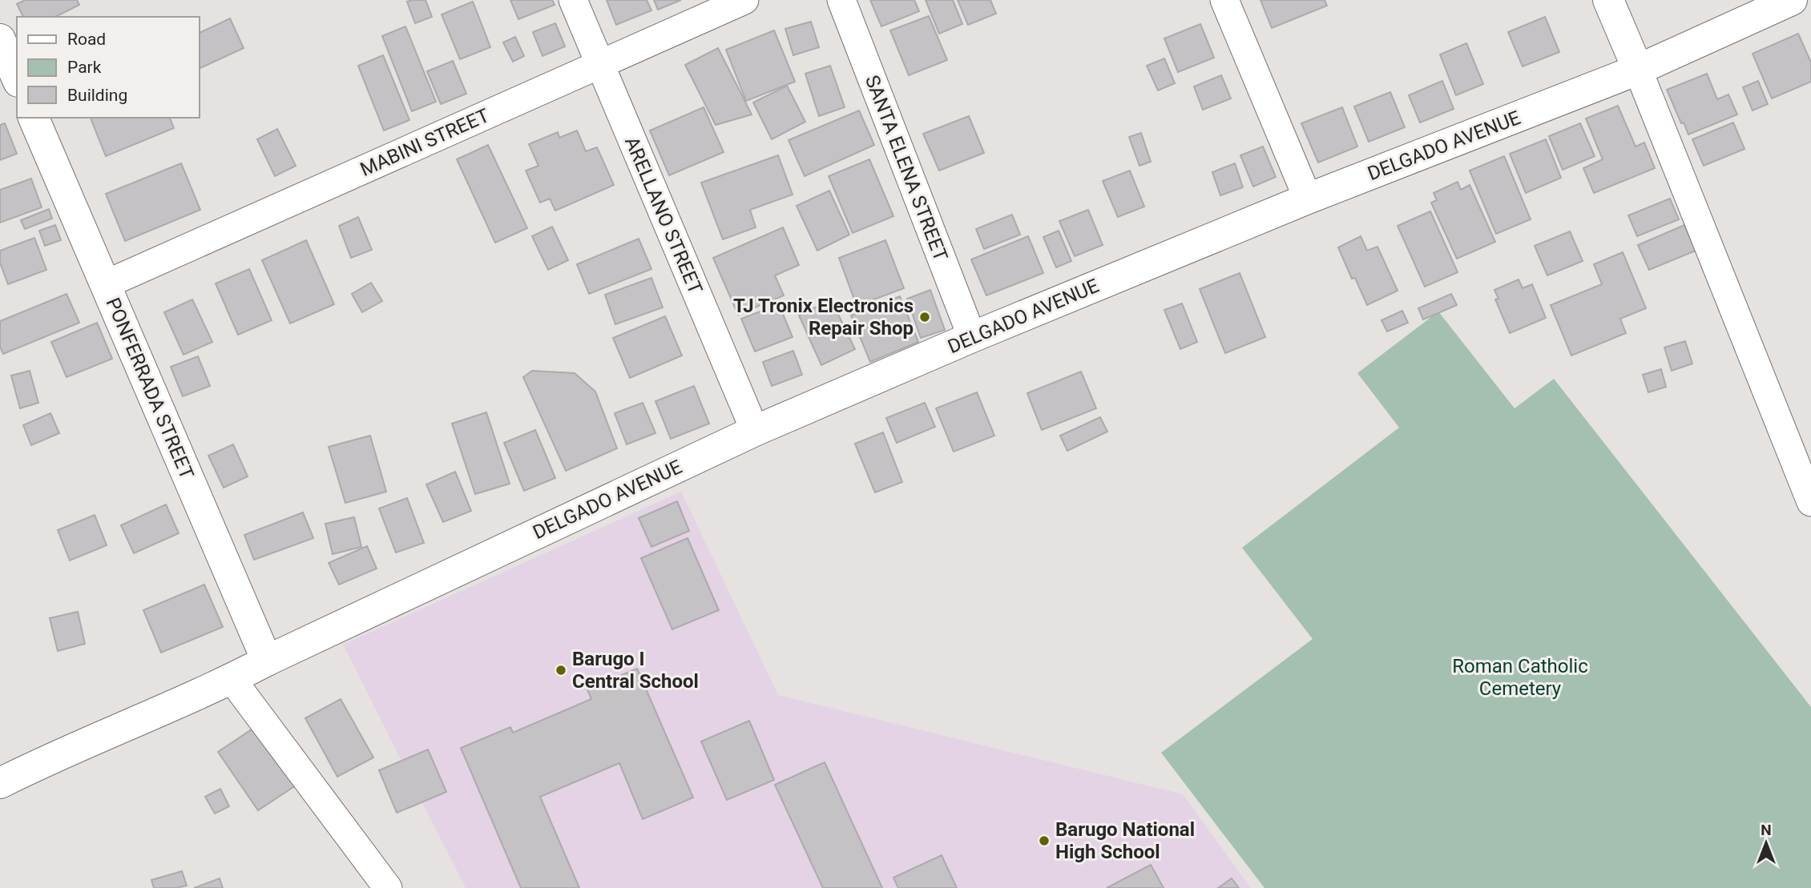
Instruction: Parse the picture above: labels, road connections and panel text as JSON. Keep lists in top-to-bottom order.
{
  "streets": {
    "main road": ["DELGADO AVENUE", "PONFERRADA STREET"],
    "street": ["MABINI STREET", "SANTA ELENA STREET", "ARELLANO STREET"]
  },
  "crossings": [
    ["MABINI STREET", "ARELLANO STREET"],
    ["MABINI STREET", "PONFERRADA STREET"],
    ["DELGADO AVENUE", "SANTA ELENA STREET"],
    ["DELGADO AVENUE", "ARELLANO STREET"],
    ["DELGADO AVENUE", "PONFERRADA STREET"]
  ],
  "parks": ["Roman Catholic Cemetery"],
  "places": ["TJ Tronix Electronics Repair Shop", "Barugo I Central School", "Barugo National High School"],
  "legend": ["Road", "Park", "Building"],
  "north": "top"
}
